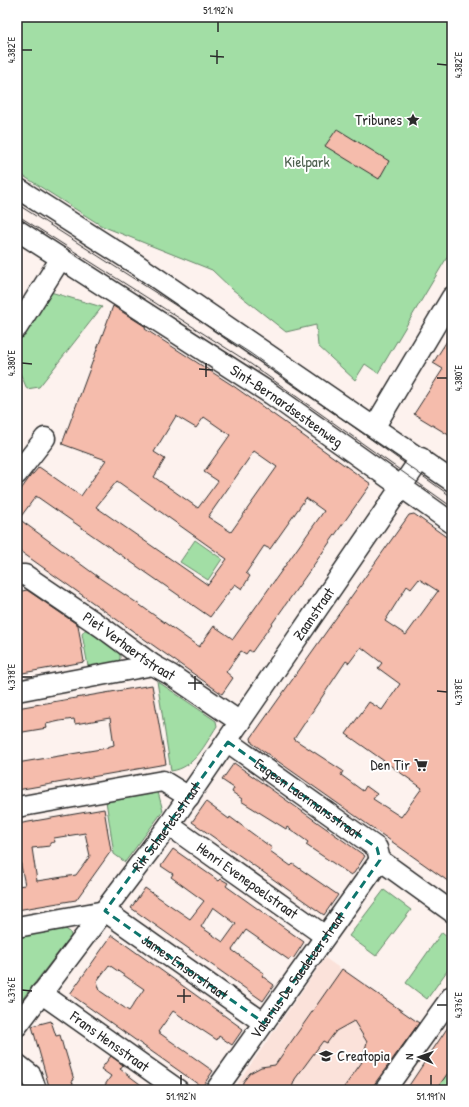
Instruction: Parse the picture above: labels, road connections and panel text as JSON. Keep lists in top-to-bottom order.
{
  "streets": {
    "street": [
      "Sint-Bernardsesteenweg",
      "Zaanstraat",
      "Piet Verhaertstraat",
      "Eugeen Laermansstraat",
      "Rik Schaefelsstraat",
      "Henri Evenepoelstraat",
      "James Ensorstraat",
      "Valerius De Saedeleerstraat",
      "Frans Hensstraat"
    ]
  },
  "crossings": [
    ["Sint-Bernardsesteenweg", "Zaanstraat"],
    ["Zaanstraat", "Piet Verhaertstraat"],
    ["Zaanstraat", "Eugeen Laermansstraat"],
    ["Zaanstraat", "Rik Schaefelsstraat"],
    ["Eugeen Laermansstraat", "Rik Schaefelsstraat"],
    ["Eugeen Laermansstraat", "Valerius De Saedeleerstraat"],
    ["Rik Schaefelsstraat", "Henri Evenepoelstraat"],
    ["Rik Schaefelsstraat", "James Ensorstraat"],
    ["Rik Schaefelsstraat", "Frans Hensstraat"],
    ["Henri Evenepoelstraat", "Valerius De Saedeleerstraat"],
    ["James Ensorstraat", "Valerius De Saedeleerstraat"]
  ],
  "parks": ["Kielpark"],
  "places": {
    "place": ["Tribunes"],
    "supermarket": ["Den Tir"],
    "school or university": ["Creatopia"]
  },
  "north": "left",
  "coordinates": [
    "51.192°N",
    "4.382°E",
    "4.380°E",
    "4.378°E",
    "4.376°E",
    "51.191°N"
  ]
}
